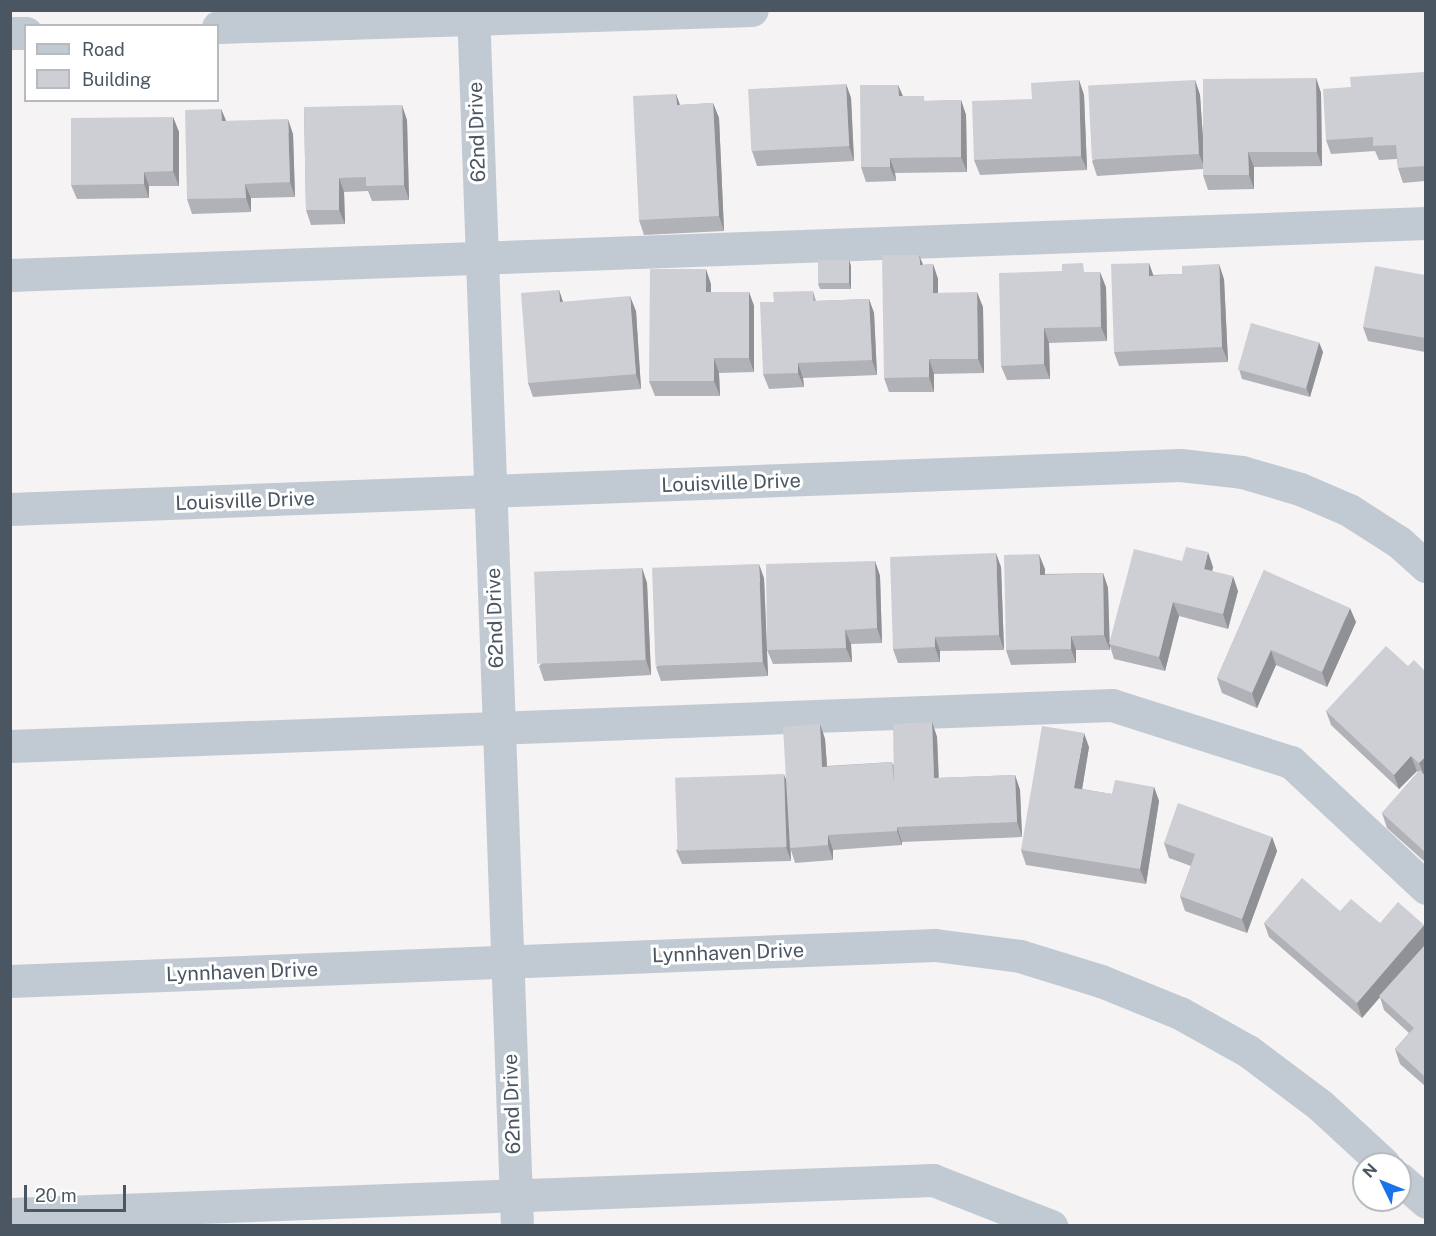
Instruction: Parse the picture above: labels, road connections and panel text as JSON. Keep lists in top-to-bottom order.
{
  "streets": {
    "street": ["62nd Drive", "Louisville Drive", "Lynnhaven Drive"]
  },
  "crossings": [
    ["62nd Drive", "Louisville Drive"],
    ["62nd Drive", "Lynnhaven Drive"]
  ],
  "legend": ["Road", "Building"],
  "scale_bar": "20 m",
  "north": "top left"
}
